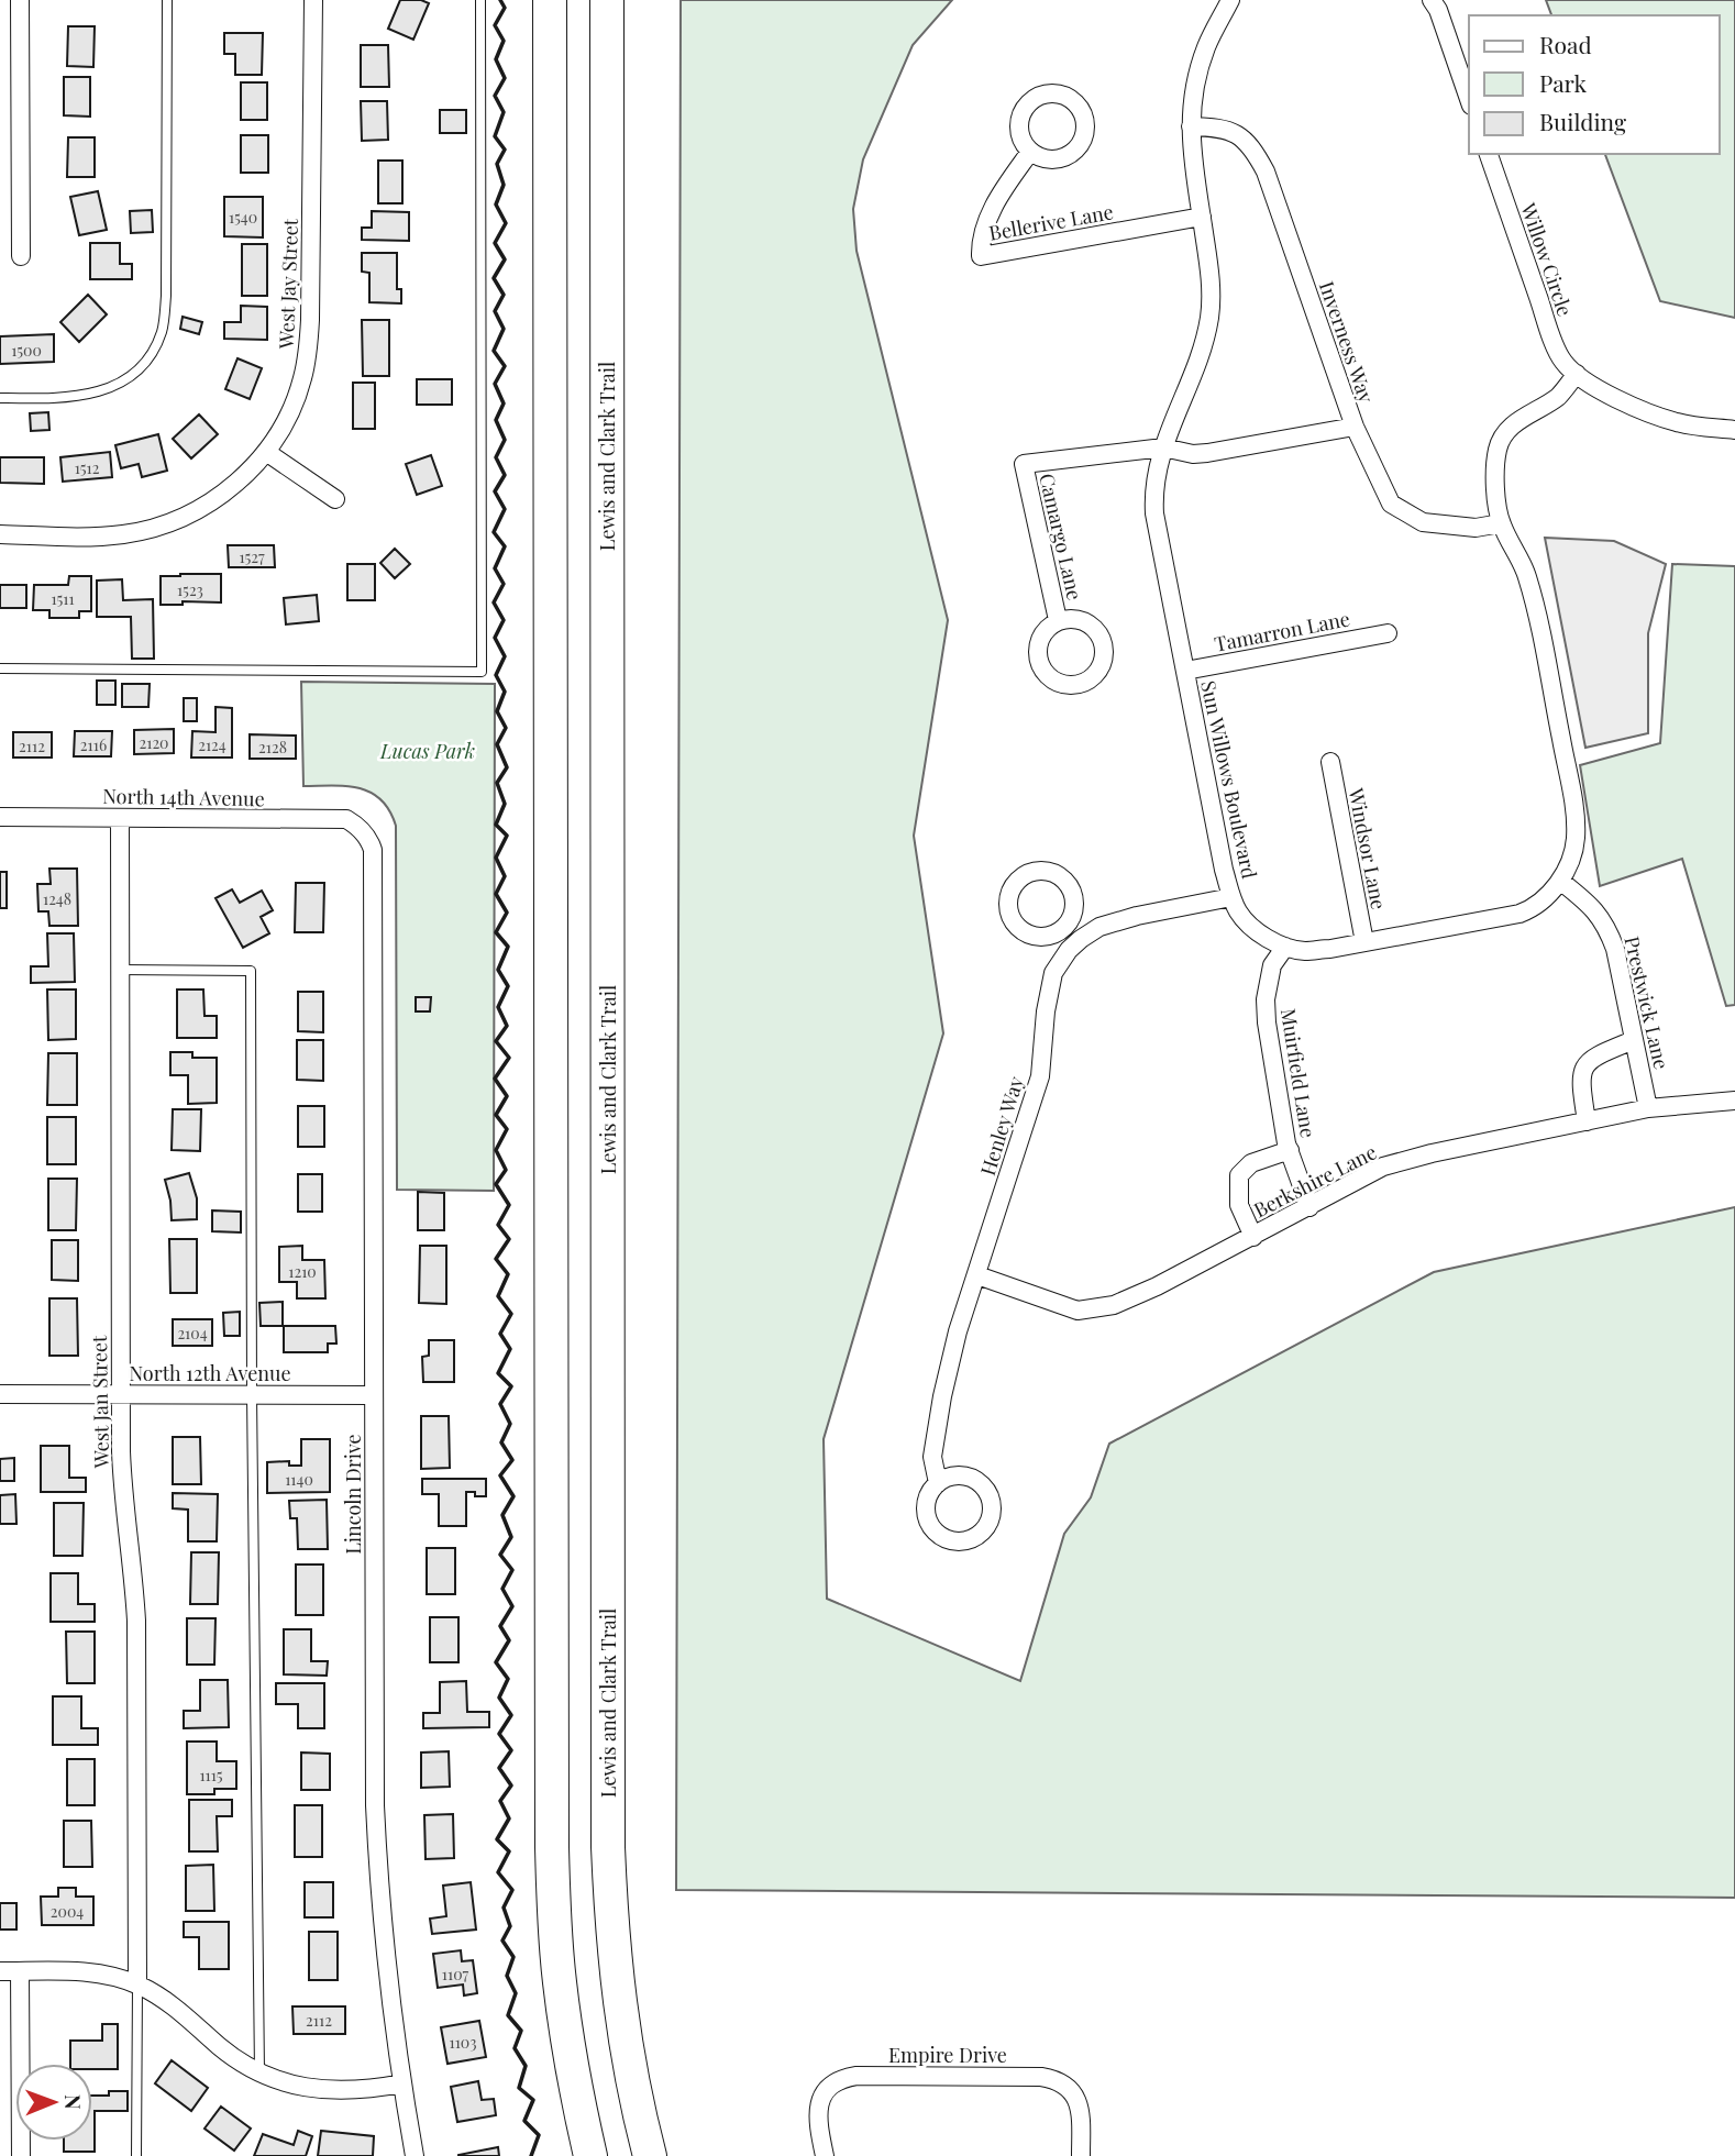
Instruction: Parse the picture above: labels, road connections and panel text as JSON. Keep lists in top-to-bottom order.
{
  "streets": {
    "highway": ["Lewis and Clark Trail"],
    "street": [
      "Bellerive Lane",
      "Willow Circle",
      "West Jay Street",
      "Inverness Way",
      "Camargo Lane",
      "Tamarron Lane",
      "Sun Willows Boulevard",
      "North 14th Avenue",
      "Windsor Lane",
      "Prestwick Lane",
      "Muirfield Lane",
      "Henley Way",
      "Berkshire Lane",
      "North 12th Avenue",
      "West Jan Street",
      "Lincoln Drive",
      "Empire Drive"
    ]
  },
  "crossings": [
    ["Bellerive Lane", "Sun Willows Boulevard"],
    ["Willow Circle", "Sun Willows Boulevard"],
    ["Inverness Way", "Sun Willows Boulevard"],
    ["Camargo Lane", "Sun Willows Boulevard"],
    ["Tamarron Lane", "Sun Willows Boulevard"],
    ["Sun Willows Boulevard", "Windsor Lane"],
    ["Sun Willows Boulevard", "Prestwick Lane"],
    ["Sun Willows Boulevard", "Muirfield Lane"],
    ["Sun Willows Boulevard", "Henley Way"],
    ["North 14th Avenue", "West Jan Street"],
    ["North 14th Avenue", "Lincoln Drive"],
    ["Prestwick Lane", "Berkshire Lane"],
    ["Muirfield Lane", "Berkshire Lane"],
    ["Henley Way", "Berkshire Lane"],
    ["North 12th Avenue", "West Jan Street"],
    ["North 12th Avenue", "Lincoln Drive"]
  ],
  "parks": ["Lucas Park"],
  "house_numbers": [
    "1540",
    "1500",
    "1512",
    "1527",
    "1523",
    "1511",
    "2120",
    "2116",
    "2124",
    "2112",
    "2128",
    "1248",
    "1210",
    "2104",
    "1140",
    "1115",
    "2004",
    "1107",
    "2112",
    "1103"
  ],
  "legend": ["Road", "Park", "Building"],
  "north": "right"
}
